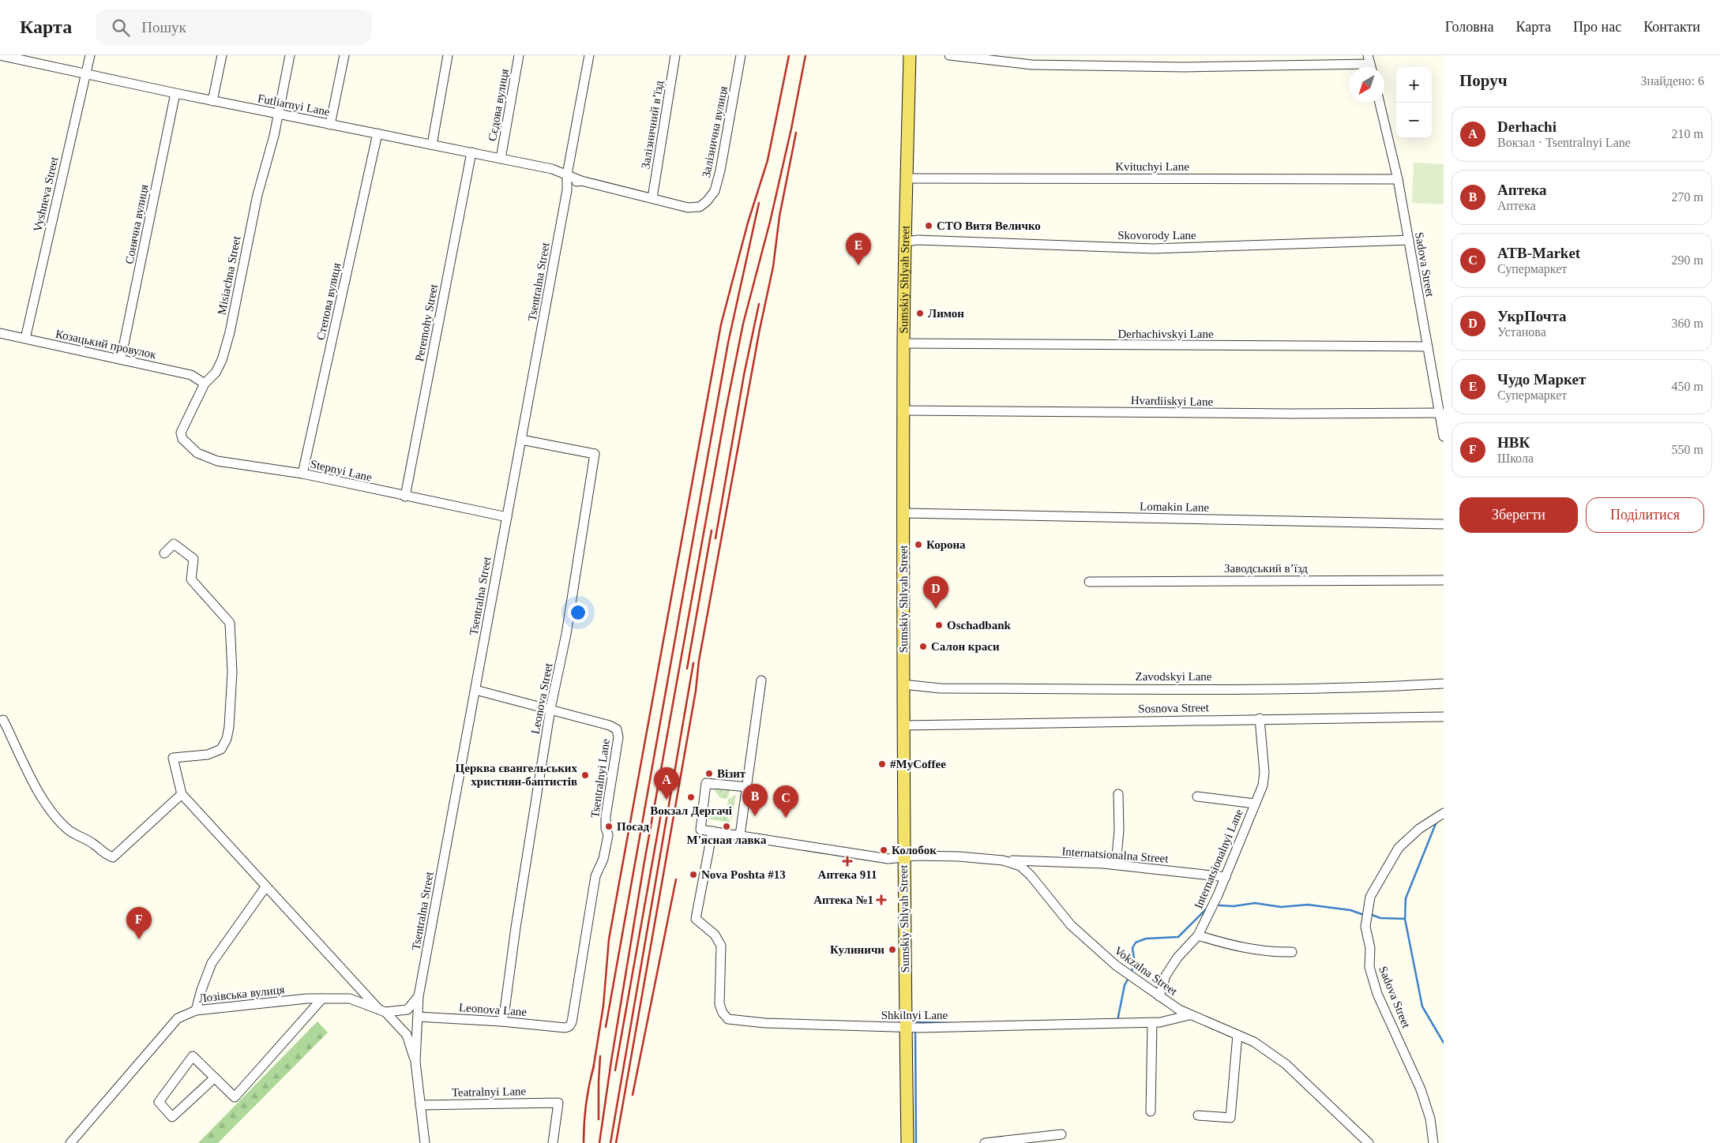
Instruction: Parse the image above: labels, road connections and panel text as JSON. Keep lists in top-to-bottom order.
{
  "streets": {
    "main road": ["Sumskiy Shlyah Street"],
    "street": [
      "Futliarnyi Lane",
      "Сєдова вулиця",
      "Залізничний в’їзд",
      "Залізнична вулиця",
      "Kvituchyi Lane",
      "Vyshneva Street",
      "Сонячна вулиця",
      "Skovorody Lane",
      "Sadova Street",
      "Misiachna Street",
      "Tsentralna Street",
      "Степова вулиця",
      "Peremohy Street",
      "Derhachivskyi Lane",
      "Козацький провулок",
      "Hvardiiskyi Lane",
      "Stepnyi Lane",
      "Lomakin Lane",
      "Заводський в’їзд",
      "Zavodskyi Lane",
      "Leonova Street",
      "Sosnova Street",
      "Tsentralnyi Lane",
      "Internatsionalna Street",
      "Internatsionalnyi Lane",
      "Vokzalna Street",
      "Лозівська вулиця",
      "Leonova Lane",
      "Shkilnyi Lane",
      "Teatralnyi Lane"
    ]
  },
  "crossings": [
    ["Futliarnyi Lane", "Сєдова вулиця"],
    ["Futliarnyi Lane", "Залізничний в’їзд"],
    ["Futliarnyi Lane", "Залізнична вулиця"],
    ["Futliarnyi Lane", "Vyshneva Street"],
    ["Futliarnyi Lane", "Сонячна вулиця"],
    ["Futliarnyi Lane", "Misiachna Street"],
    ["Futliarnyi Lane", "Tsentralna Street"],
    ["Futliarnyi Lane", "Степова вулиця"],
    ["Futliarnyi Lane", "Peremohy Street"],
    ["Залізничний в’їзд", "Залізнична вулиця"],
    ["Kvituchyi Lane", "Sadova Street"],
    ["Kvituchyi Lane", "Sumskiy Shlyah Street"],
    ["Vyshneva Street", "Козацький провулок"],
    ["Сонячна вулиця", "Козацький провулок"],
    ["Skovorody Lane", "Sadova Street"],
    ["Skovorody Lane", "Sumskiy Shlyah Street"],
    ["Sadova Street", "Derhachivskyi Lane"],
    ["Sadova Street", "Hvardiiskyi Lane"],
    ["Misiachna Street", "Козацький провулок"],
    ["Misiachna Street", "Stepnyi Lane"],
    ["Sumskiy Shlyah Street", "Derhachivskyi Lane"],
    ["Sumskiy Shlyah Street", "Hvardiiskyi Lane"],
    ["Sumskiy Shlyah Street", "Lomakin Lane"],
    ["Sumskiy Shlyah Street", "Zavodskyi Lane"],
    ["Sumskiy Shlyah Street", "Sosnova Street"],
    ["Sumskiy Shlyah Street", "Vokzalna Street"],
    ["Sumskiy Shlyah Street", "Shkilnyi Lane"],
    ["Tsentralna Street", "Stepnyi Lane"],
    ["Tsentralna Street", "Leonova Street"],
    ["Tsentralna Street", "Tsentralnyi Lane"],
    ["Tsentralna Street", "Лозівська вулиця"],
    ["Tsentralna Street", "Leonova Lane"],
    ["Tsentralna Street", "Teatralnyi Lane"],
    ["Степова вулиця", "Stepnyi Lane"],
    ["Peremohy Street", "Stepnyi Lane"],
    ["Leonova Street", "Tsentralnyi Lane"],
    ["Leonova Street", "Leonova Lane"],
    ["Sosnova Street", "Internatsionalnyi Lane"],
    ["Tsentralnyi Lane", "Leonova Lane"],
    ["Internatsionalna Street", "Internatsionalnyi Lane"],
    ["Internatsionalna Street", "Vokzalna Street"],
    ["Internatsionalnyi Lane", "Vokzalna Street"],
    ["Vokzalna Street", "Shkilnyi Lane"]
  ],
  "places": {
    "other": [
      "СТО Витя Величко",
      "Лимон",
      "Корона",
      "Oschadbank",
      "Салон краси",
      "#MyCoffee",
      "Візит",
      "Церква євангельських християн-баптистів",
      "Вокзал Дергачі",
      "Посад",
      "М'ясная лавка",
      "Колобок",
      "Nova Poshta #13",
      "Кулиничи"
    ],
    "health": ["Аптека 911", "Аптека №1"]
  },
  "north": "bottom left",
  "page": {
    "header": "Карта",
    "search": "Пошук",
    "nav": [
      "Головна",
      "Карта",
      "Про нас",
      "Контакти"
    ],
    "heading": ["Поруч", "Знайдено: 6"],
    "map_buttons": ["+", "−"],
    "list": [
      {
        "mark": "A",
        "name": "Derhachi",
        "note": "Вокзал · Tsentralnyi Lane",
        "value": "210 m"
      },
      {
        "mark": "B",
        "name": "Аптека",
        "note": "Аптека",
        "value": "270 m"
      },
      {
        "mark": "C",
        "name": "ATB-Market",
        "note": "Супермаркет",
        "value": "290 m"
      },
      {
        "mark": "D",
        "name": "УкрПочта",
        "note": "Установа",
        "value": "360 m"
      },
      {
        "mark": "E",
        "name": "Чудо Маркет",
        "note": "Супермаркет",
        "value": "450 m"
      },
      {
        "mark": "F",
        "name": "НВК",
        "note": "Школа",
        "value": "550 m"
      }
    ],
    "pins": [
      "E",
      "D",
      "A",
      "B",
      "C",
      "F"
    ],
    "buttons": ["Зберегти", "Поділитися"]
  }
}
